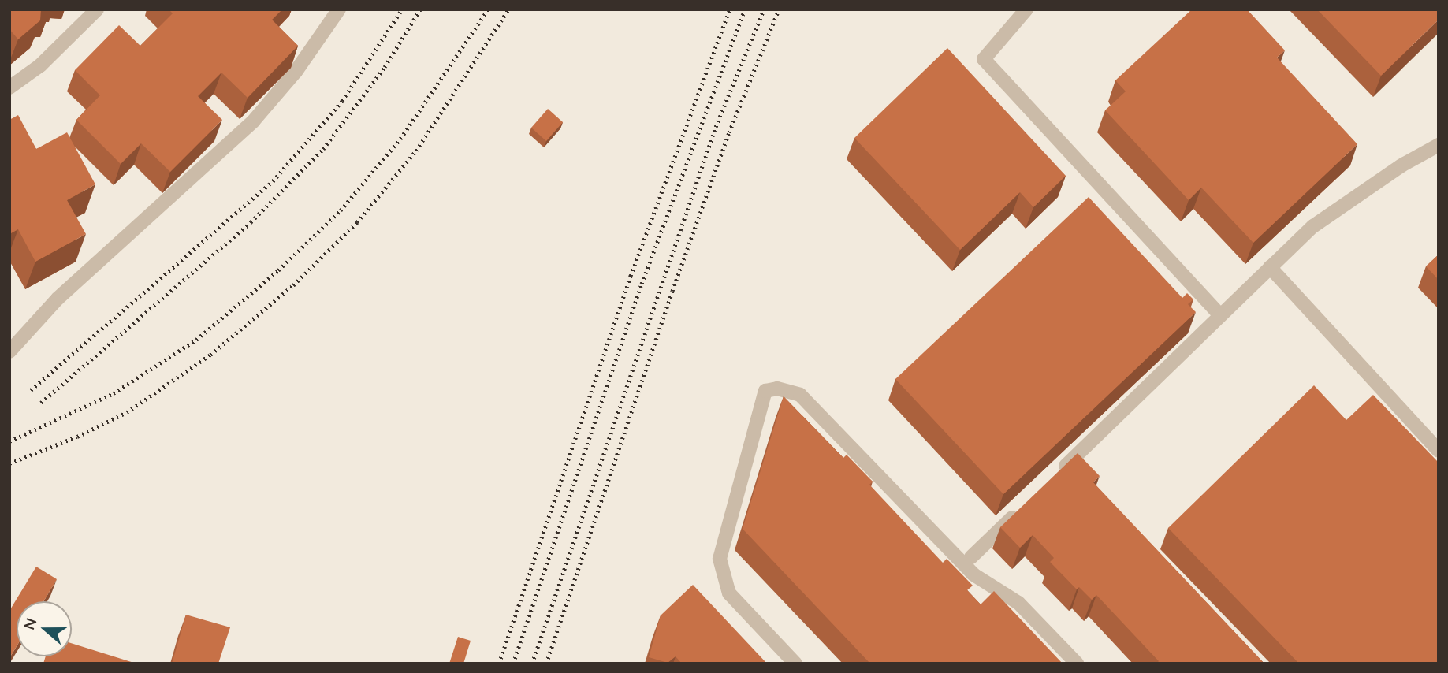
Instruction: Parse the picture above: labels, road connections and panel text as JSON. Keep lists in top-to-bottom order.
{
  "north": "left"
}
